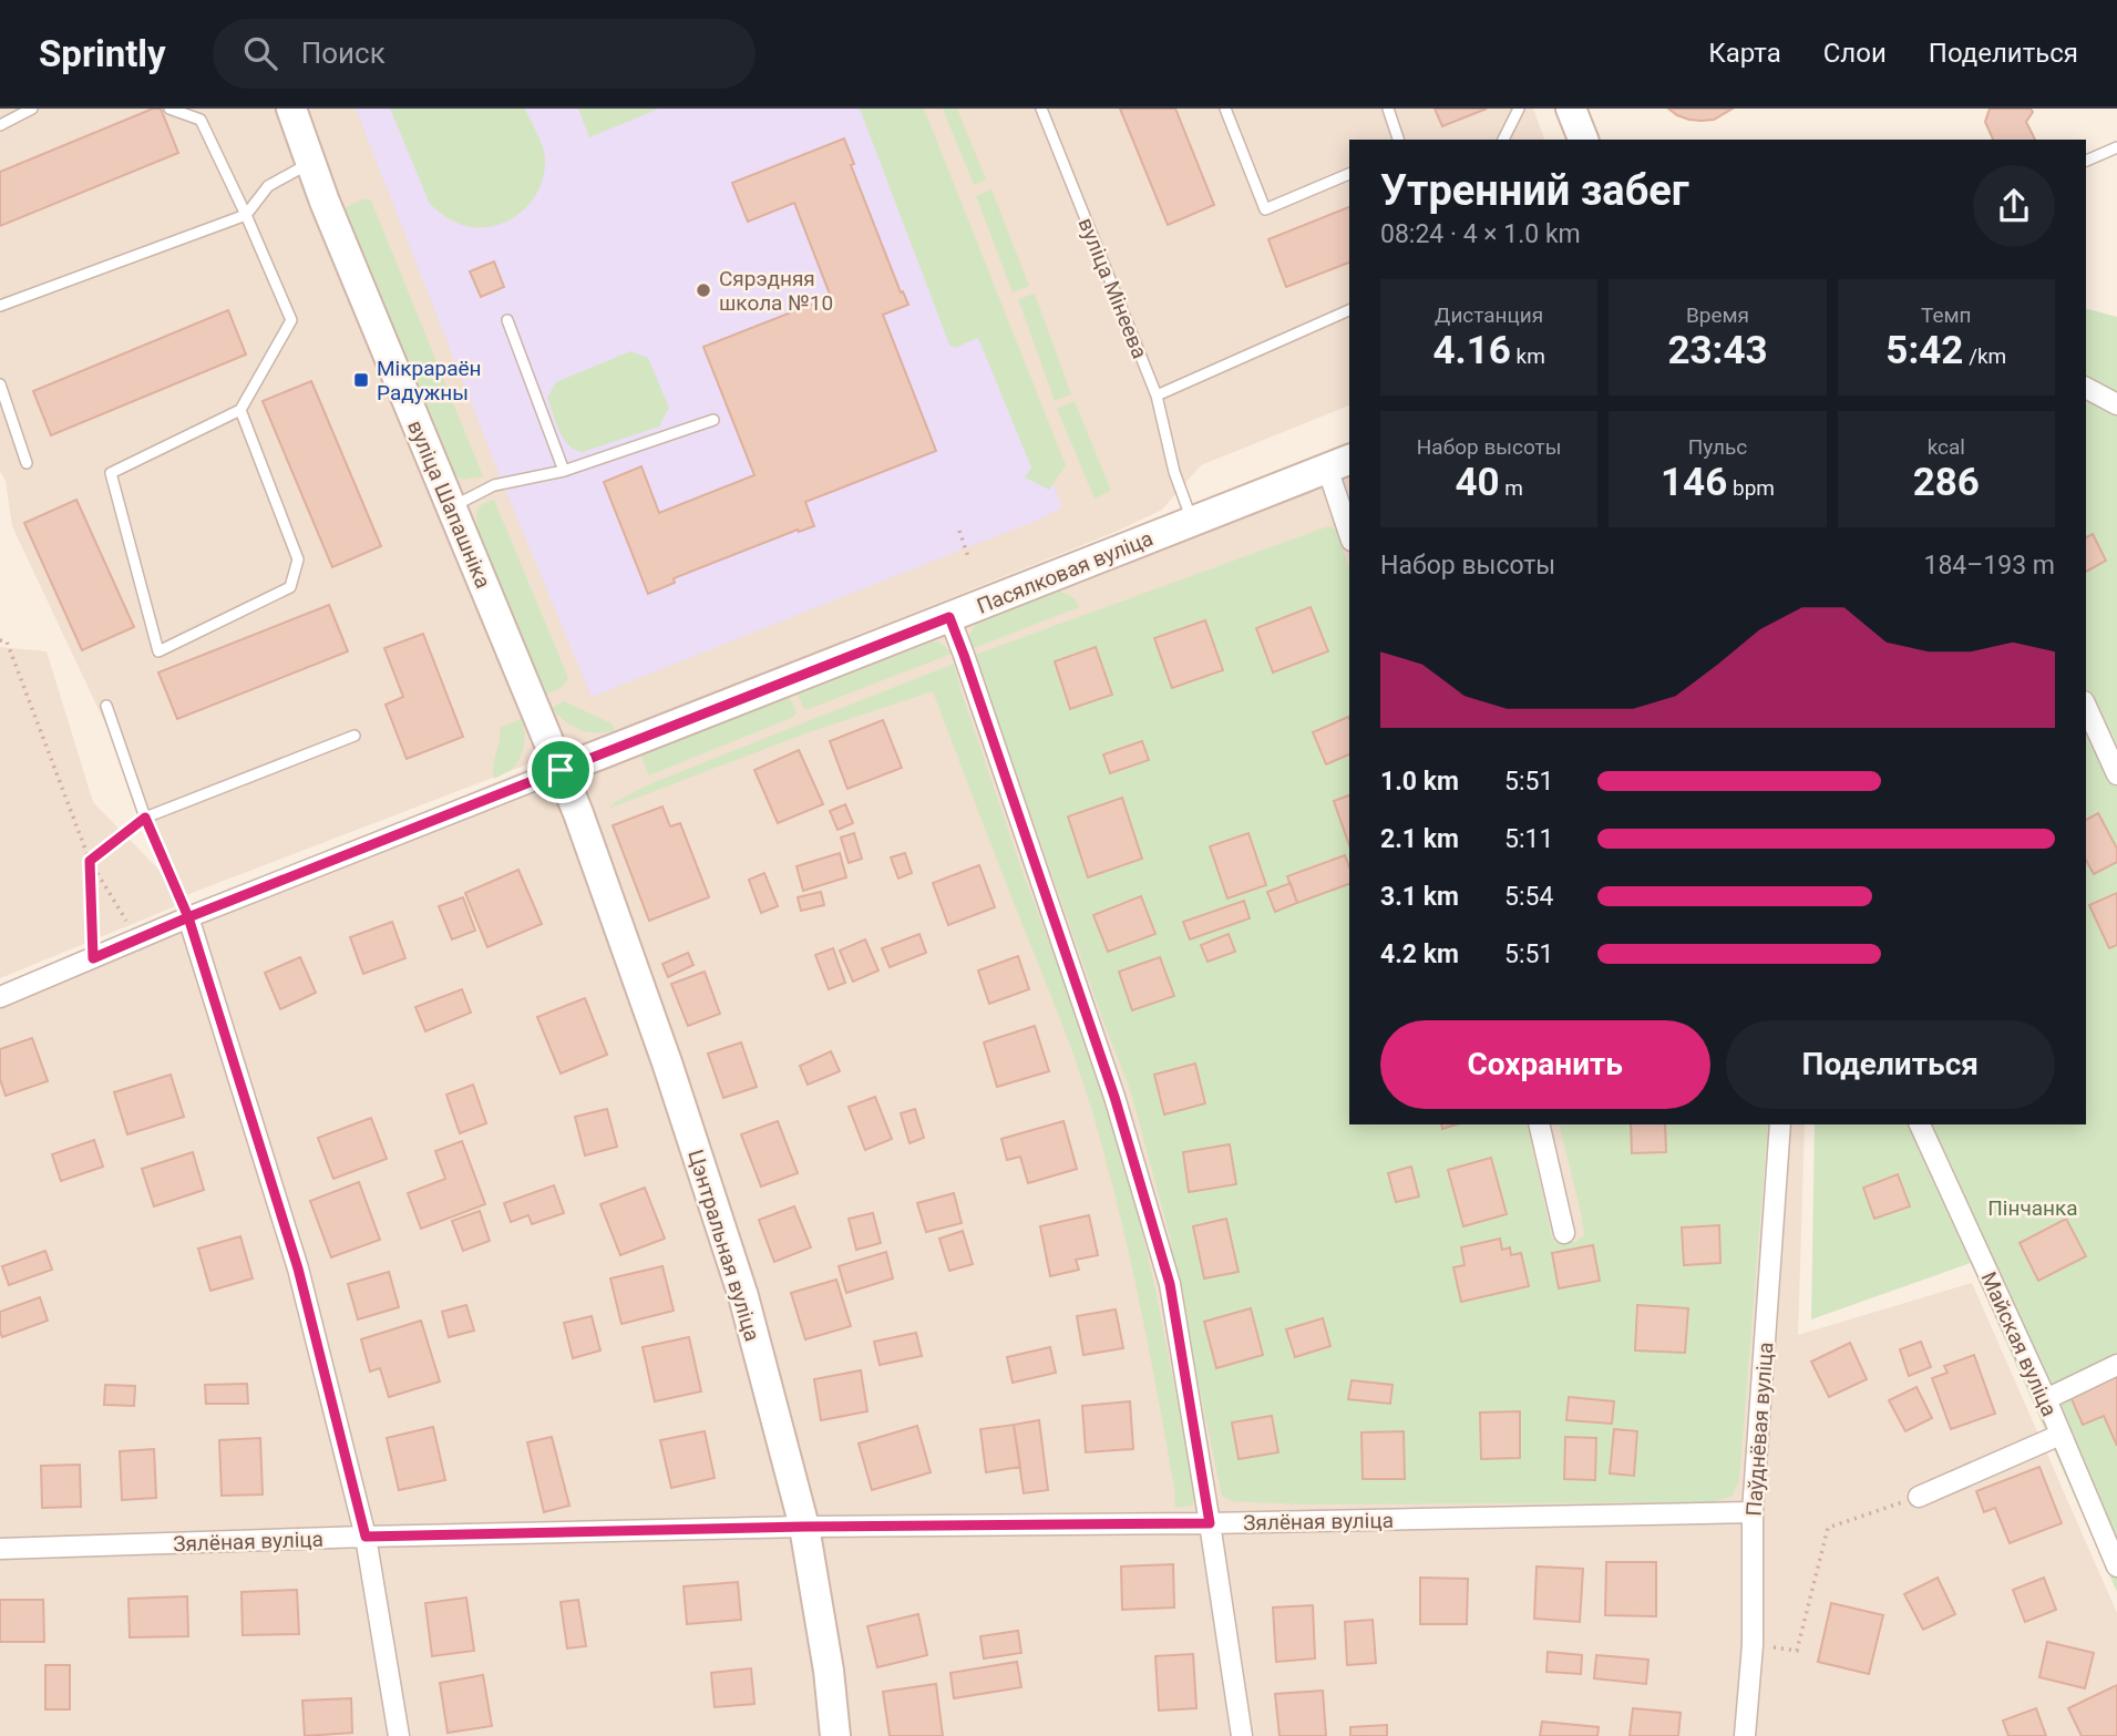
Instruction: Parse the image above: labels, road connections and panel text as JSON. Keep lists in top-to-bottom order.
{
  "streets": {
    "street": [
      "вуліца Шапашніка",
      "Пасялковая вуліца",
      "Цэнтральная вуліца",
      "Майская вуліца",
      "Паўднёвая вуліца",
      "Зялёная вуліца"
    ],
    "lane": ["вуліца Мінеева"]
  },
  "crossings": [
    ["вуліца Мінеева", "Пасялковая вуліца"],
    ["вуліца Шапашніка", "Пасялковая вуліца"],
    ["вуліца Шапашніка", "Цэнтральная вуліца"],
    ["Пасялковая вуліца", "Цэнтральная вуліца"],
    ["Цэнтральная вуліца", "Зялёная вуліца"],
    ["Паўднёвая вуліца", "Зялёная вуліца"]
  ],
  "parks": ["Пінчанка"],
  "places": {
    "other": ["Сярэдняя школа №10"],
    "transit": ["Мікрараён Радужны"]
  },
  "page": {
    "header": "Sprintly",
    "search": "Поиск",
    "nav": ["Карта", "Слои", "Поделиться"],
    "heading": ["Утренний забег", "08:24 · 4 × 1.0 km"],
    "stats": [
      ["Дистанция", "4.16 km"],
      ["Время", "23:43"],
      ["Темп", "5:42 /km"],
      ["Набор высоты", "40 m"],
      ["Пульс", "146 bpm"],
      ["kcal", "286"]
    ],
    "chart": ["Набор высоты", "184–193 m"],
    "list": [
      {
        "name": "1.0 km",
        "note": "5:51"
      },
      {
        "name": "2.1 km",
        "note": "5:11"
      },
      {
        "name": "3.1 km",
        "note": "5:54"
      },
      {
        "name": "4.2 km",
        "note": "5:51"
      }
    ],
    "buttons": ["Сохранить", "Поделиться"]
  }
}
